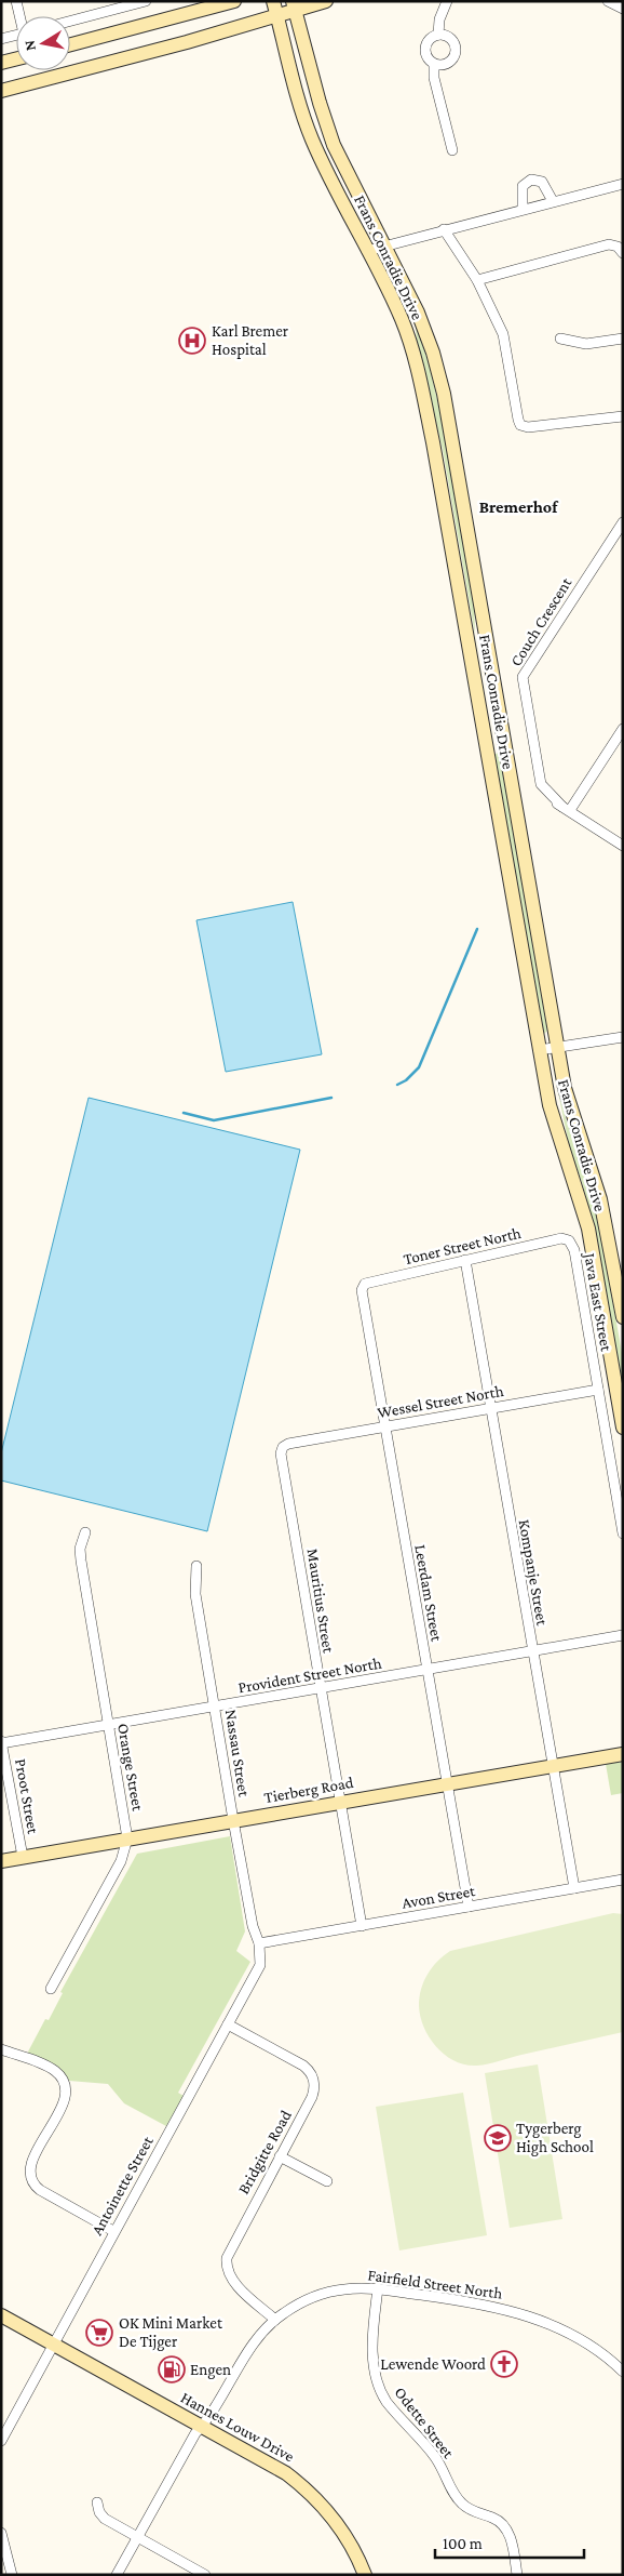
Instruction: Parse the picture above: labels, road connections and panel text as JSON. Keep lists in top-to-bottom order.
{
  "streets": {
    "main road": ["Frans Conradie Drive", "Tierberg Road", "Hannes Louw Drive"],
    "street": [
      "Couch Crescent",
      "Toner Street North",
      "Java East Street",
      "Wessel Street North",
      "Kompanje Street",
      "Leerdam Street",
      "Mauritius Street",
      "Provident Street North",
      "Nassau Street",
      "Orange Street",
      "Proot Street",
      "Avon Street",
      "Bridgitte Road",
      "Antoinette Street",
      "Fairfield Street North",
      "Odette Street"
    ]
  },
  "crossings": [
    ["Toner Street North", "Java East Street"],
    ["Toner Street North", "Kompanje Street"],
    ["Toner Street North", "Leerdam Street"],
    ["Java East Street", "Wessel Street North"],
    ["Wessel Street North", "Kompanje Street"],
    ["Wessel Street North", "Leerdam Street"],
    ["Wessel Street North", "Mauritius Street"],
    ["Kompanje Street", "Provident Street North"],
    ["Kompanje Street", "Tierberg Road"],
    ["Kompanje Street", "Avon Street"],
    ["Leerdam Street", "Provident Street North"],
    ["Leerdam Street", "Tierberg Road"],
    ["Leerdam Street", "Avon Street"],
    ["Mauritius Street", "Provident Street North"],
    ["Mauritius Street", "Tierberg Road"],
    ["Mauritius Street", "Avon Street"],
    ["Provident Street North", "Nassau Street"],
    ["Provident Street North", "Orange Street"],
    ["Provident Street North", "Proot Street"],
    ["Nassau Street", "Tierberg Road"],
    ["Nassau Street", "Avon Street"],
    ["Nassau Street", "Antoinette Street"],
    ["Orange Street", "Tierberg Road"],
    ["Tierberg Road", "Proot Street"],
    ["Avon Street", "Antoinette Street"],
    ["Bridgitte Road", "Antoinette Street"],
    ["Bridgitte Road", "Fairfield Street North"],
    ["Antoinette Street", "Hannes Louw Drive"],
    ["Fairfield Street North", "Odette Street"],
    ["Fairfield Street North", "Hannes Louw Drive"]
  ],
  "districts": ["Bremerhof"],
  "places": {
    "hospital": ["Karl Bremer Hospital"],
    "school or university": ["Tygerberg High School"],
    "supermarket": ["OK Mini Market De Tijger"],
    "church": ["Lewende Woord"],
    "fuel station": ["Engen"]
  },
  "scale_bar": "100 m",
  "north": "left"
}
